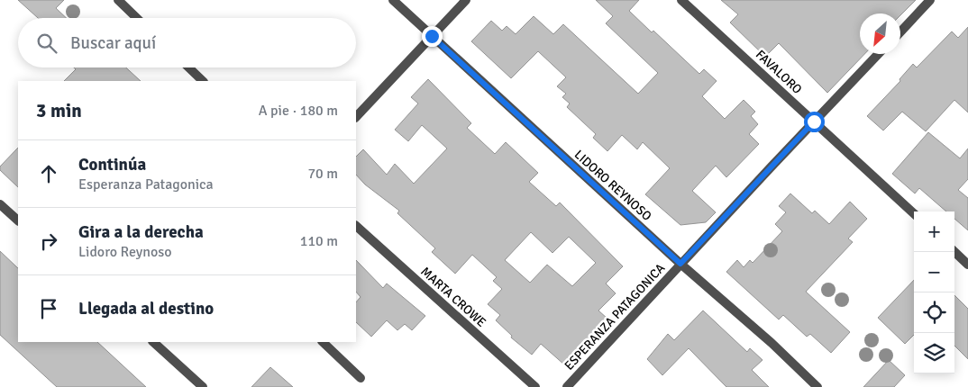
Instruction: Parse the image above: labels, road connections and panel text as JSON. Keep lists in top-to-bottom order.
{
  "streets": {
    "street": [
      "FAVALORO",
      "LIDORO REYNOSO",
      "MARTA CROWE",
      "ESPERANZA PATAGONICA"
    ]
  },
  "crossings": [
    ["FAVALORO", "ESPERANZA PATAGONICA"],
    ["LIDORO REYNOSO", "ESPERANZA PATAGONICA"]
  ],
  "north": "bottom left",
  "page": {
    "search": "Buscar aquí",
    "heading": ["3 min", "A pie · 180 m"],
    "list": [
      ["Continúa", "Esperanza Patagonica", "70 m"],
      ["Gira a la derecha", "Lidoro Reynoso", "110 m"],
      "Llegada al destino"
    ],
    "map_buttons": ["+", "−"]
  }
}
